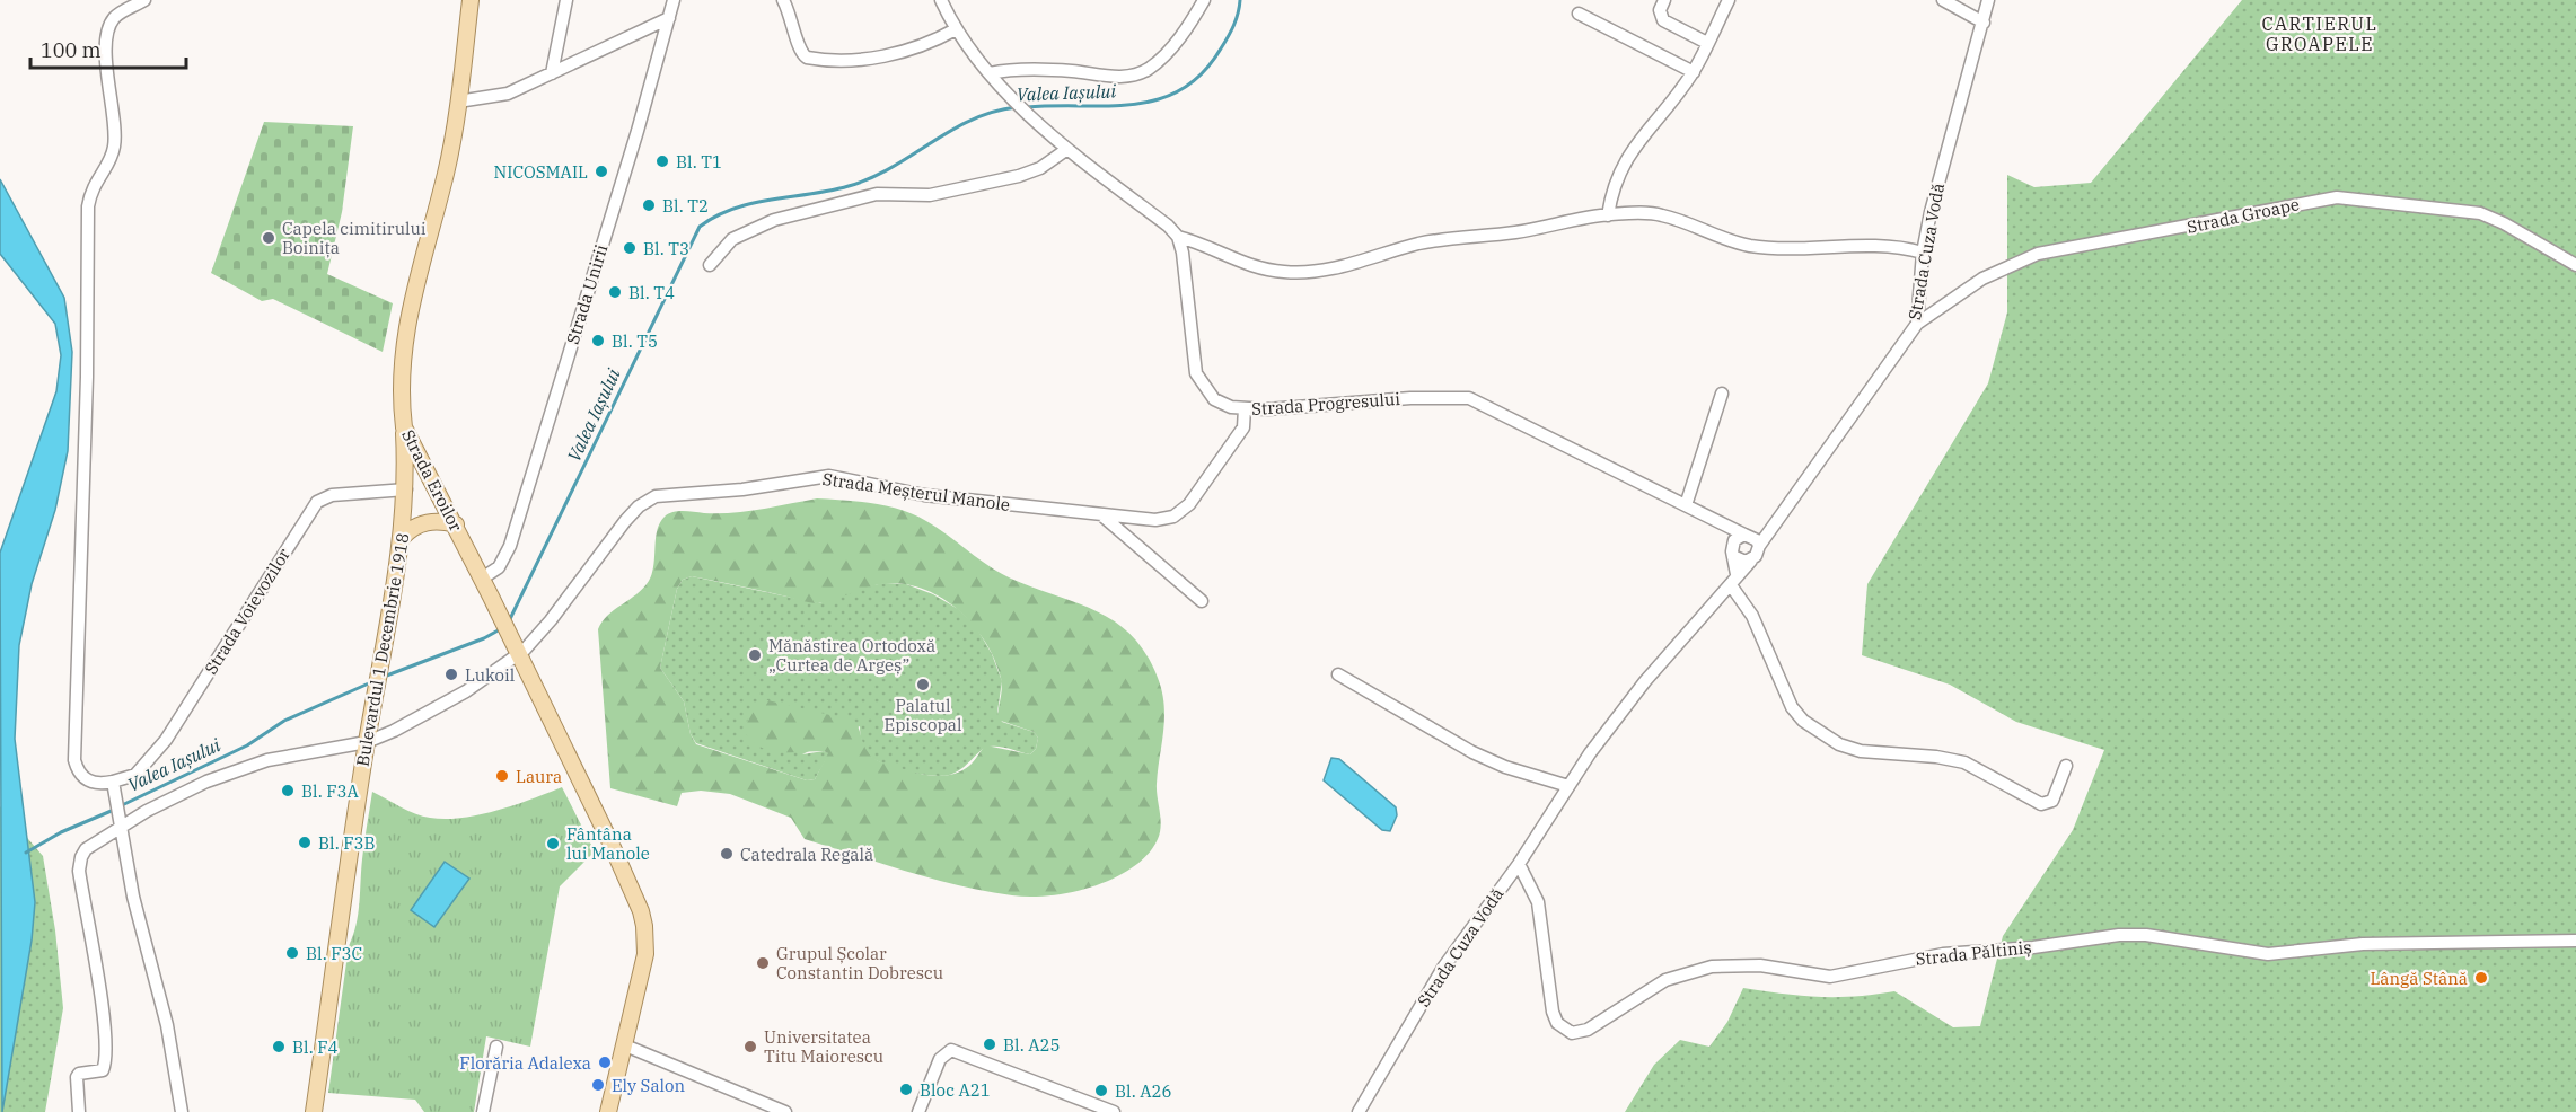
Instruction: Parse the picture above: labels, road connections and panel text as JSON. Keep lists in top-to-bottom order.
{
  "streets": {
    "main road": ["Strada Eroilor", "Bulevardul 1 Decembrie 1918"],
    "street": [
      "Strada Groape",
      "Strada Cuza Vodă",
      "Strada Unirii",
      "Strada Progresului",
      "Strada Meșterul Manole",
      "Strada Voievozilor",
      "Strada Păltiniș"
    ]
  },
  "crossings": [
    ["Strada Groape", "Strada Cuza Vodă"],
    ["Strada Cuza Vodă", "Strada Progresului"],
    ["Strada Cuza Vodă", "Strada Păltiniș"],
    ["Strada Unirii", "Strada Eroilor"],
    ["Strada Progresului", "Strada Meșterul Manole"],
    ["Strada Eroilor", "Strada Meșterul Manole"],
    ["Strada Eroilor", "Bulevardul 1 Decembrie 1918"],
    ["Strada Meșterul Manole", "Bulevardul 1 Decembrie 1918"],
    ["Strada Voievozilor", "Bulevardul 1 Decembrie 1918"]
  ],
  "districts": ["CARTIERUL GROAPELE"],
  "water": ["Valea Iașului"],
  "places": [
    "Bl. T1",
    "NICOSMAIL",
    "Bl. T2",
    "Capela cimitirului Boinița",
    "Bl. T3",
    "Bl. T4",
    "Bl. T5",
    "Mănăstirea Ortodoxă „Curtea de Argeș”",
    "Lukoil",
    "Palatul Episcopal",
    "Laura",
    "Bl. F3A",
    "Bl. F3B",
    "Fântâna lui Manole",
    "Catedrala Regală",
    "Bl. F3C",
    "Grupul Școlar Constantin Dobrescu",
    "Lângă Stână",
    "Bl. A25",
    "Bl. F4",
    "Universitatea Titu Maiorescu",
    "Florăria Adalexa",
    "Ely Salon",
    "Bloc A21",
    "Bl. A26"
  ],
  "scale_bar": "100 m"
}
